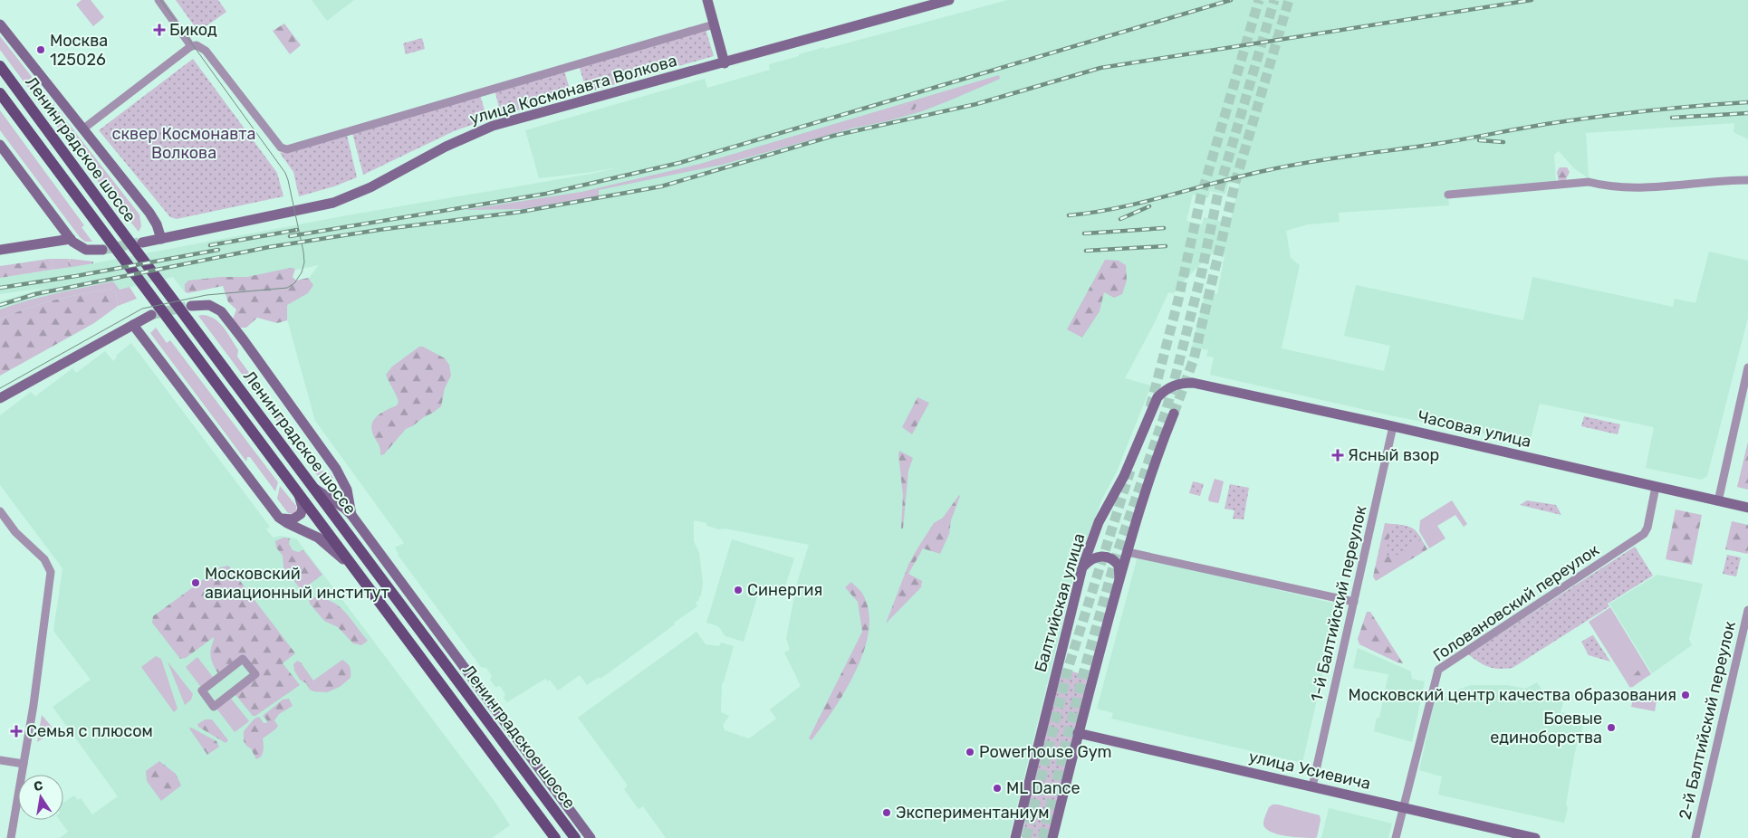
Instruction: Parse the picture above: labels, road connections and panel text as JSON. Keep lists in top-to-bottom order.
{
  "streets": {
    "main road": ["Ленинградское шоссе"],
    "street": [
      "улица Космонавта Волкова",
      "Часовая улица",
      "Балтийская улица",
      "Головановский переулок",
      "1-й Балтийский переулок",
      "2-й Балтийский переулок",
      "улица Усиевича"
    ]
  },
  "crossings": [
    ["Часовая улица", "Балтийская улица"],
    ["Часовая улица", "Головановский переулок"],
    ["Часовая улица", "1-й Балтийский переулок"],
    ["Головановский переулок", "улица Усиевича"],
    ["1-й Балтийский переулок", "улица Усиевича"]
  ],
  "parks": ["сквер Космонавта Волкова"],
  "places": {
    "health": ["Бикод", "Ясный взор", "Семья с плюсом"],
    "other": [
      "Москва 125026",
      "Московский авиационный институт",
      "Синергия",
      "Московский центр качества образования",
      "Боевые единоборства",
      "Powerhouse Gym",
      "ML Dance",
      "Экспериментаниум"
    ]
  },
  "north": "top"
}
